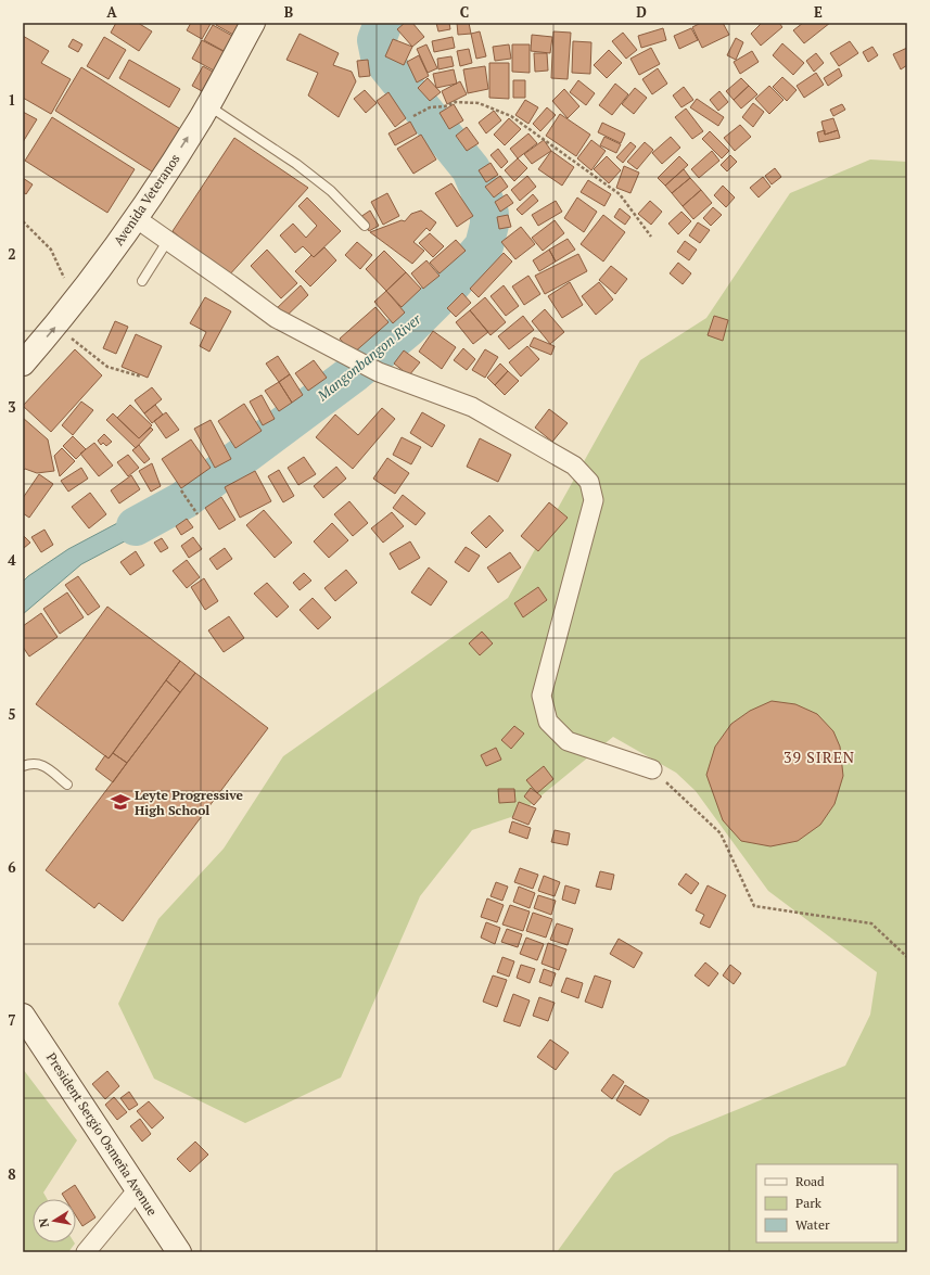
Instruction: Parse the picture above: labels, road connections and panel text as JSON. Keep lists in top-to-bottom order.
{
  "streets": {
    "main road": ["Avenida Veteranos", "President Sergio Osmeña Avenue"]
  },
  "one_way": ["Avenida Veteranos"],
  "districts": ["39 SIREN"],
  "water": ["Mangonbangon River"],
  "places": {
    "school or university": ["Leyte Progressive High School"]
  },
  "legend": ["Road", "Park", "Water"],
  "north": "left",
  "grid": {
    "columns": [
      "A",
      "B",
      "C",
      "D",
      "E"
    ],
    "rows": [
      "1",
      "2",
      "3",
      "4",
      "5",
      "6",
      "7",
      "8"
    ]
  }
}
